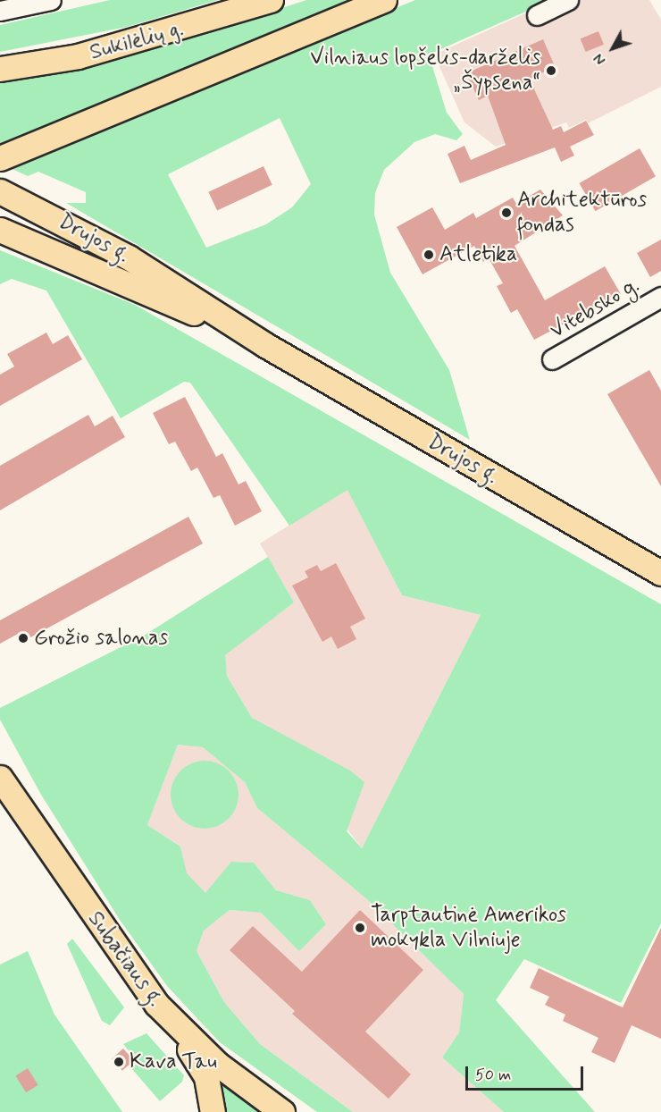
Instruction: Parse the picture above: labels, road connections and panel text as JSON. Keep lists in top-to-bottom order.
{
  "streets": {
    "main road": ["Sukilėlių g.", "Drujos g.", "Subačiaus g."],
    "street": ["Vitebsko g."]
  },
  "places": [
    "Vilniaus lopšelis-darželis „Šypsena“",
    "Architektūros fondas",
    "Atletika",
    "Grožio salonas",
    "Tarptautinė Amerikos mokykla Vilniuje",
    "Kava Tau"
  ],
  "scale_bar": "50 m",
  "north": "bottom left"
}
